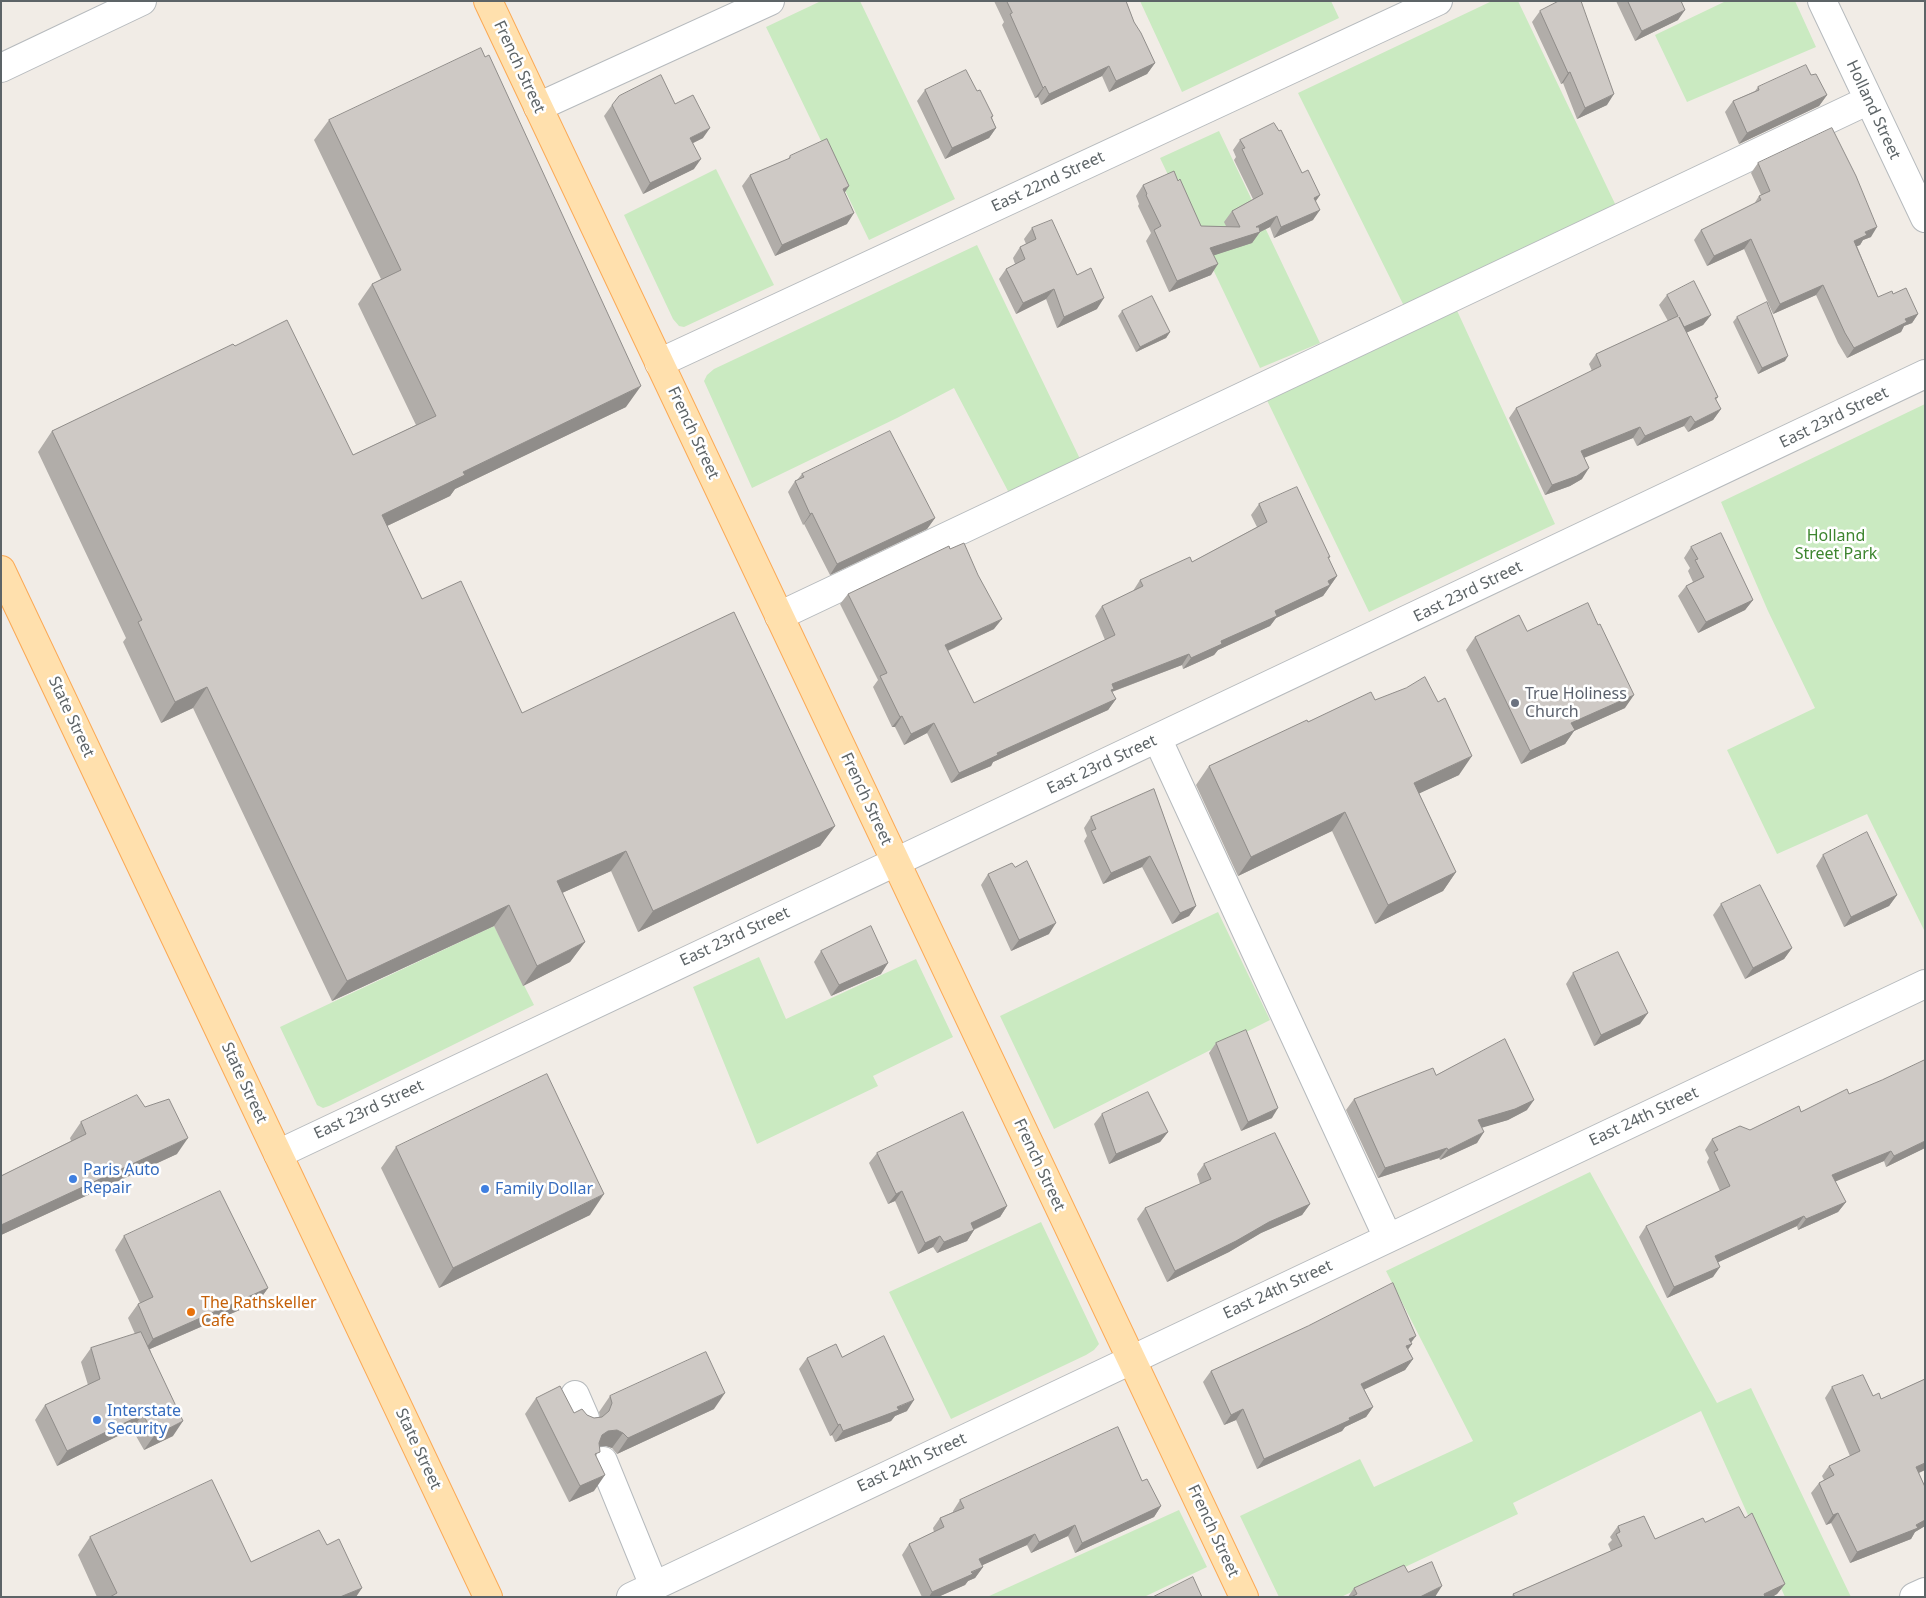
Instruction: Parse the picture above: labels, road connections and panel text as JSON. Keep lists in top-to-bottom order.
{
  "streets": {
    "main road": ["French Street", "State Street"],
    "street": [
      "Holland Street",
      "East 22nd Street",
      "East 23rd Street",
      "East 24th Street"
    ]
  },
  "crossings": [
    ["French Street", "East 22nd Street"],
    ["French Street", "East 23rd Street"],
    ["French Street", "East 24th Street"],
    ["East 23rd Street", "State Street"]
  ],
  "parks": ["Holland Street Park"],
  "places": [
    "True Holiness Church",
    "Paris Auto Repair",
    "Family Dollar",
    "The Rathskeller Cafe",
    "Interstate Security"
  ]
}
